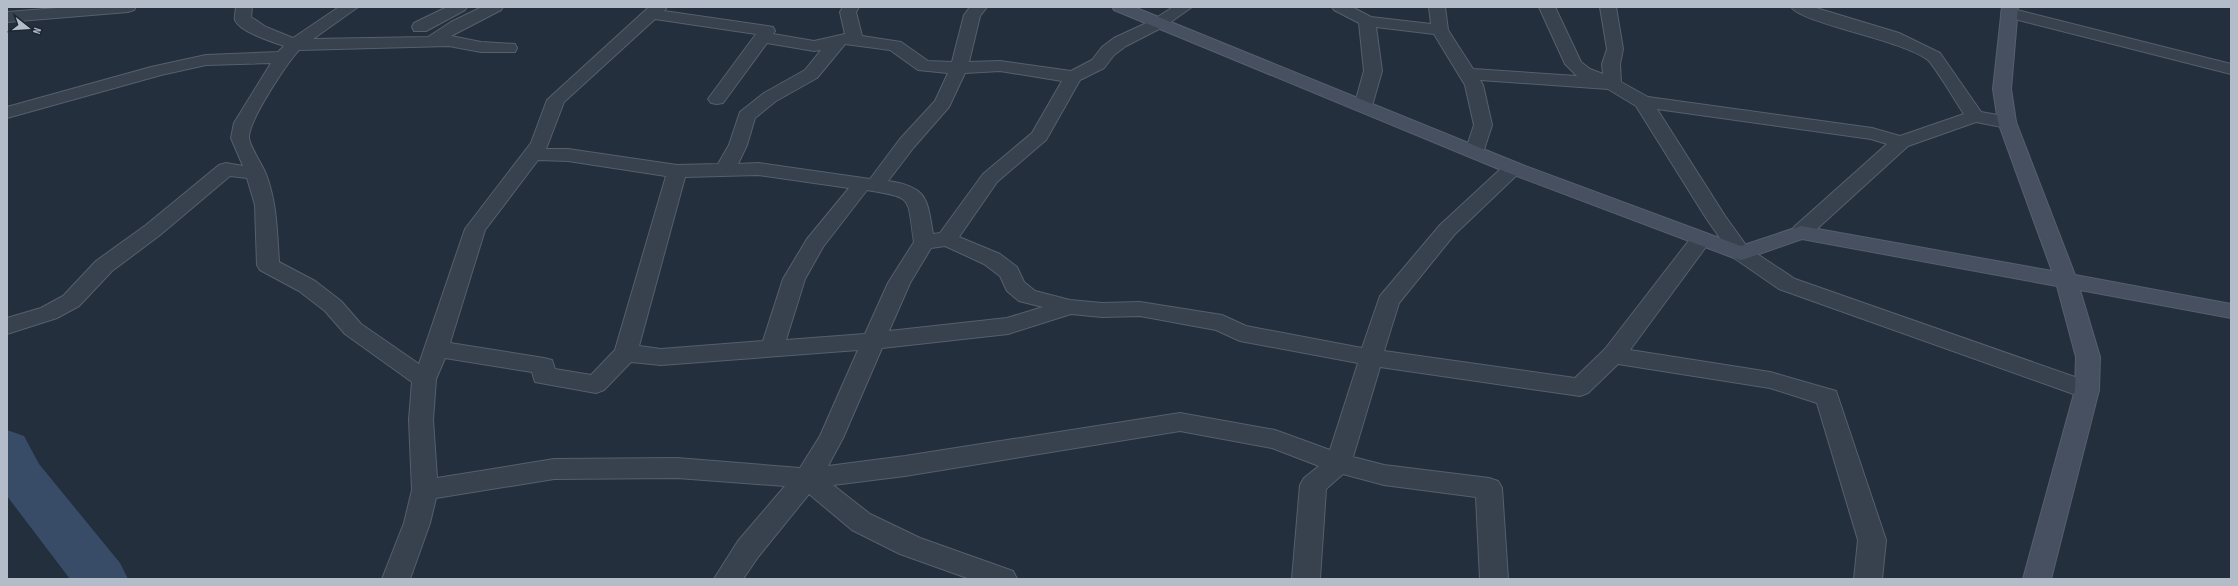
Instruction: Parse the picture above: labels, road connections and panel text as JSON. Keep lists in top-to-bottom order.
{
  "north": "right"
}
